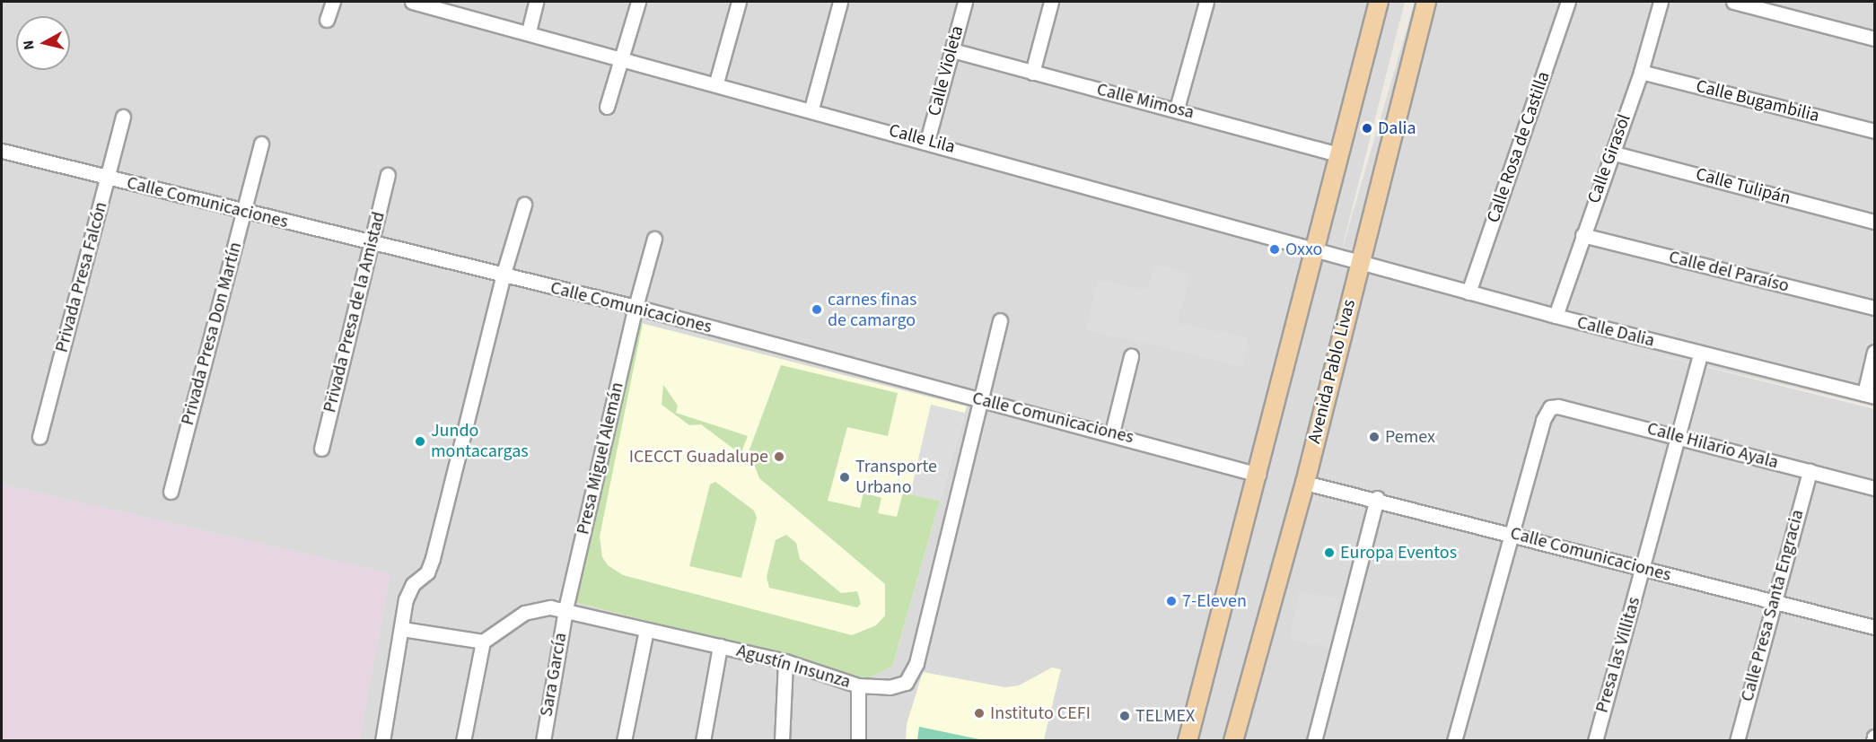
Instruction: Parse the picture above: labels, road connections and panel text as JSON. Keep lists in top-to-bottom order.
{
  "streets": {
    "main road": ["Avenida Pablo Livas"],
    "street": [
      "Calle Violeta",
      "Calle Mimosa",
      "Calle Bugambilia",
      "Calle Lila",
      "Calle Rosa de Castilla",
      "Calle Girasol",
      "Calle Tulipán",
      "Calle Comunicaciones",
      "Calle del Paraíso",
      "Privada Presa Falcón",
      "Privada Presa de la Amistad",
      "Calle Dalia",
      "Privada Presa Don Martín",
      "Calle Hilario Ayala",
      "Presa Miguel Alemán",
      "Calle Presa Santa Engracia",
      "Presa las Villitas",
      "Agustín Insunza",
      "Sara García"
    ]
  },
  "crossings": [
    ["Calle Violeta", "Calle Mimosa"],
    ["Calle Violeta", "Calle Lila"],
    ["Calle Bugambilia", "Calle Girasol"],
    ["Calle Lila", "Calle Dalia"],
    ["Calle Lila", "Avenida Pablo Livas"],
    ["Calle Rosa de Castilla", "Calle Dalia"],
    ["Calle Girasol", "Calle Tulipán"],
    ["Calle Girasol", "Calle del Paraíso"],
    ["Calle Girasol", "Calle Dalia"],
    ["Calle Comunicaciones", "Privada Presa Falcón"],
    ["Calle Comunicaciones", "Privada Presa de la Amistad"],
    ["Calle Comunicaciones", "Privada Presa Don Martín"],
    ["Calle Comunicaciones", "Avenida Pablo Livas"],
    ["Calle Comunicaciones", "Calle Hilario Ayala"],
    ["Calle Comunicaciones", "Presa Miguel Alemán"],
    ["Calle Comunicaciones", "Calle Presa Santa Engracia"],
    ["Calle Comunicaciones", "Presa las Villitas"],
    ["Calle Comunicaciones", "Agustín Insunza"],
    ["Calle Dalia", "Avenida Pablo Livas"],
    ["Calle Dalia", "Presa las Villitas"],
    ["Calle Hilario Ayala", "Calle Presa Santa Engracia"],
    ["Calle Hilario Ayala", "Presa las Villitas"],
    ["Presa Miguel Alemán", "Agustín Insunza"],
    ["Presa Miguel Alemán", "Sara García"],
    ["Agustín Insunza", "Sara García"]
  ],
  "places": [
    "Dalia",
    "Oxxo",
    "carnes finas de camargo",
    "Pemex",
    "Jundo montacargas",
    "ICECCT Guadalupe",
    "Transporte Urbano",
    "Europa Eventos",
    "7-Eleven",
    "Instituto CEFI",
    "TELMEX"
  ],
  "north": "left"
}
